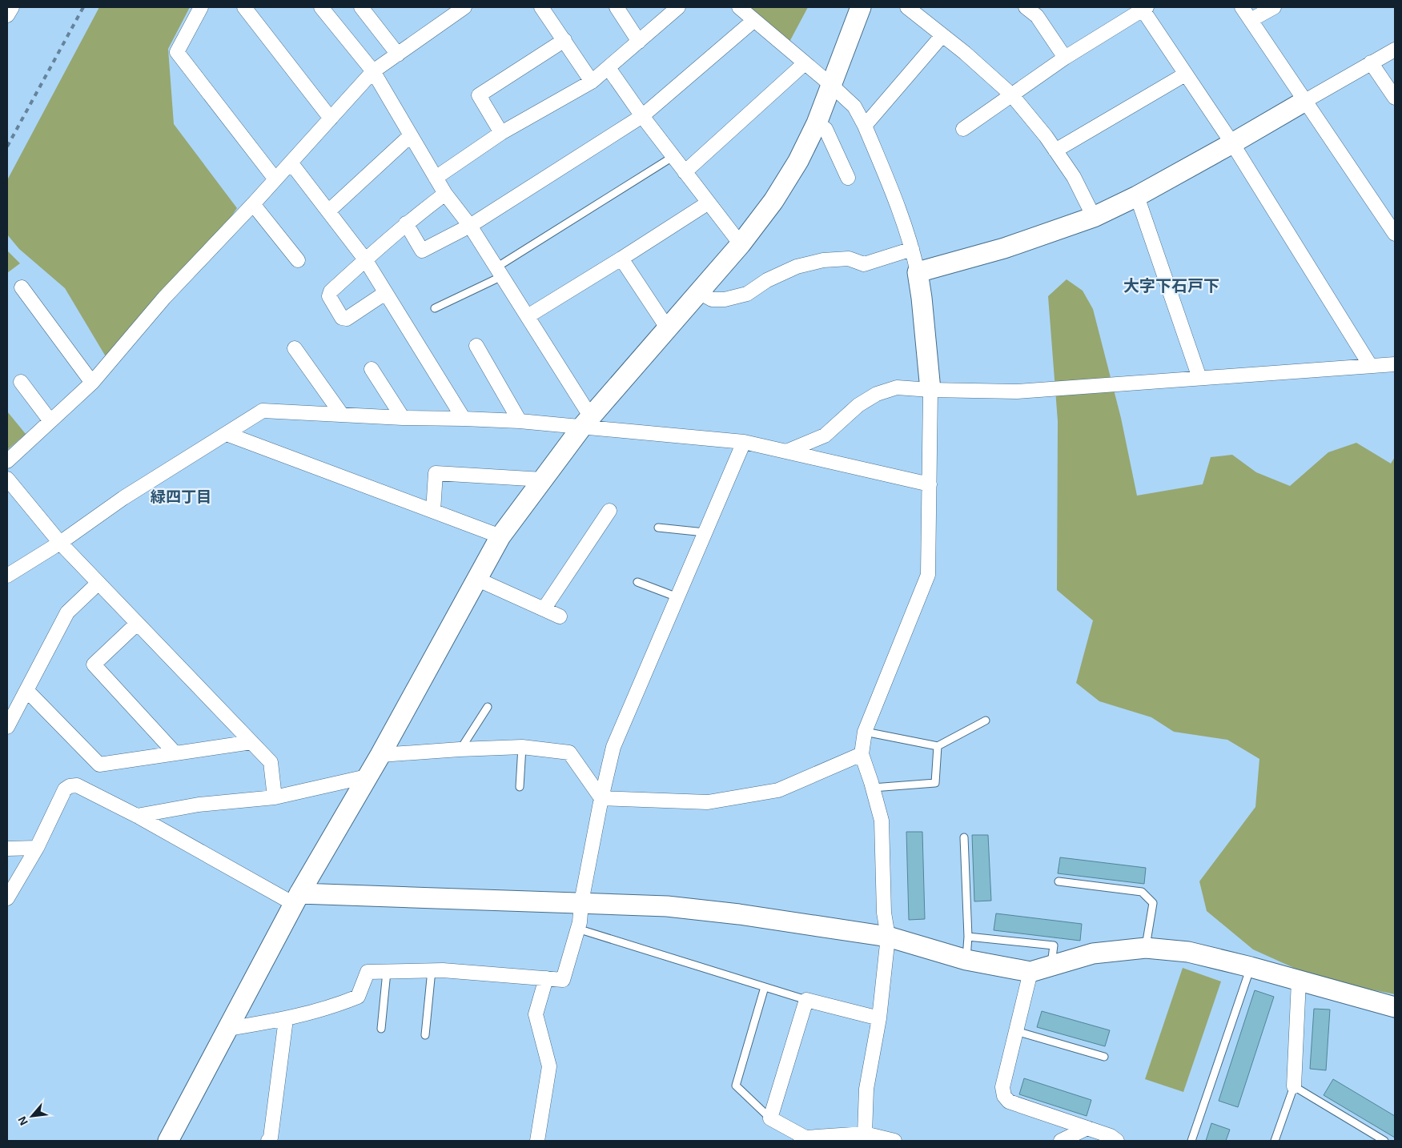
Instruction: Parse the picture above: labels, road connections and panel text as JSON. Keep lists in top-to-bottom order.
{
  "districts": ["大字下石戸下", "緑四丁目"],
  "north": "bottom left"
}
